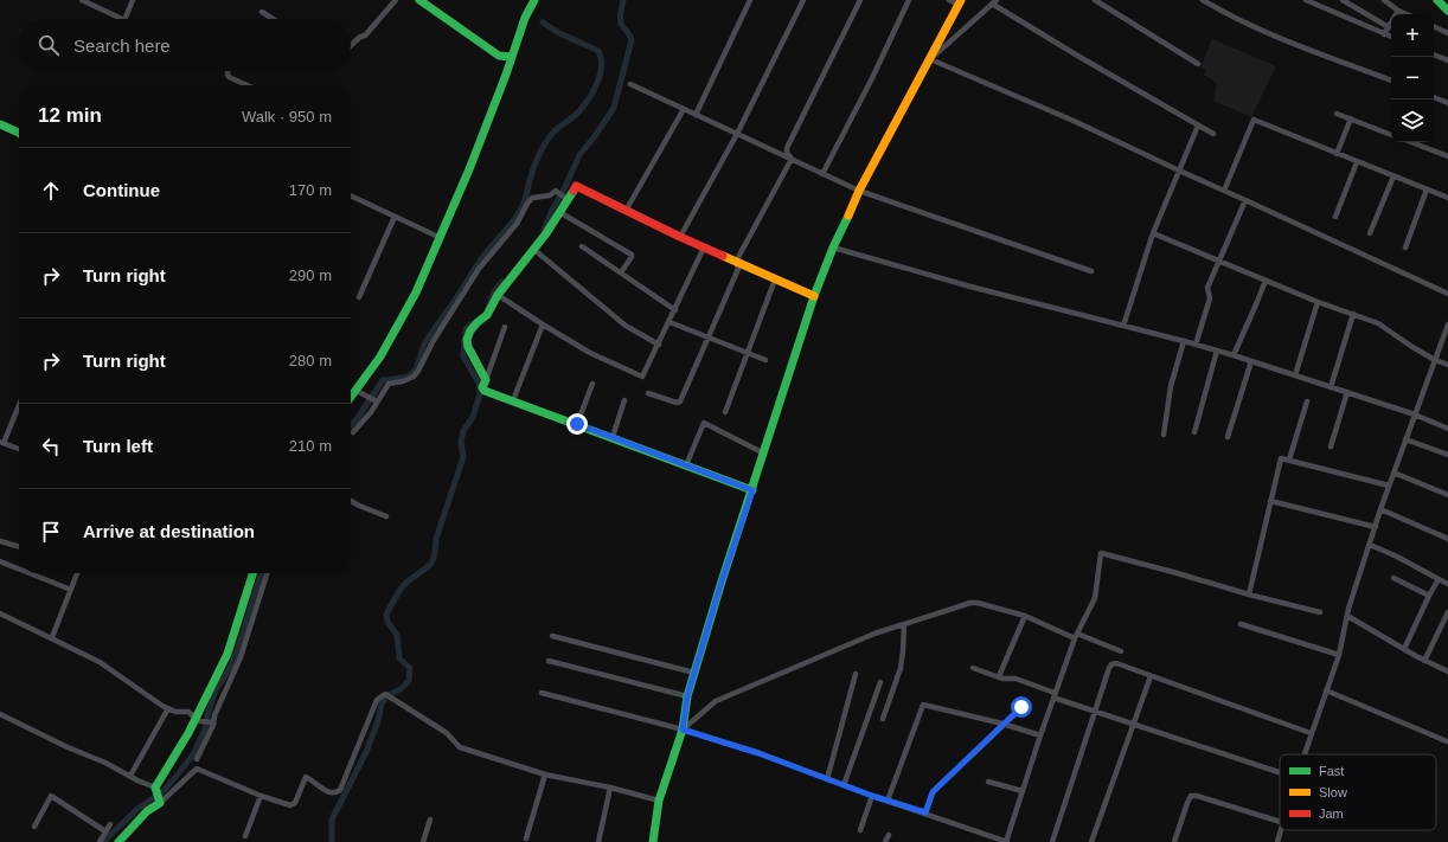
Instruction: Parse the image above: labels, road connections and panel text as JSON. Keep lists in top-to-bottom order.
{
  "legend": ["Fast", "Slow", "Jam"],
  "page": {
    "map_buttons": ["+", "−"],
    "search": "Search here",
    "heading": ["12 min", "Walk · 950 m"],
    "list": [
      ["Continue", "170 m"],
      ["Turn right", "290 m"],
      ["Turn right", "280 m"],
      ["Turn left", "210 m"],
      "Arrive at destination"
    ]
  }
}
